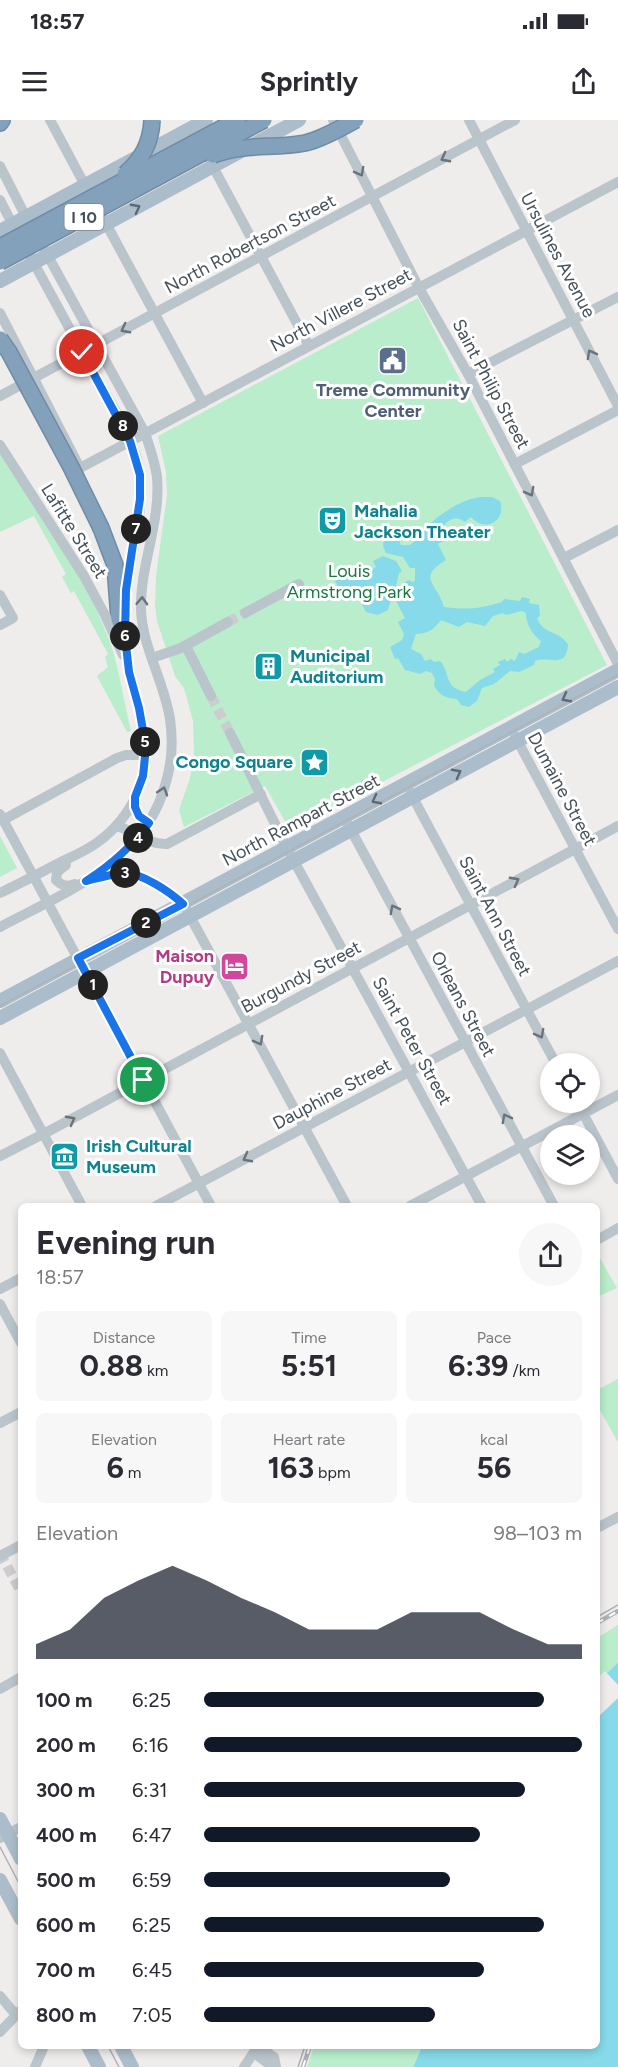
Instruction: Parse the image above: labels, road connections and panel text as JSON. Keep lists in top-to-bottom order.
{
  "streets": {
    "highway": ["I 10"],
    "main road": ["North Rampart Street"],
    "street": [
      "North Robertson Street",
      "Ursulines Avenue",
      "North Villere Street",
      "Saint Philip Street",
      "Lafitte Street",
      "Dumaine Street",
      "Saint Ann Street",
      "Burgundy Street",
      "Orleans Street",
      "Saint Peter Street",
      "Dauphine Street"
    ]
  },
  "crossings": [
    ["North Robertson Street", "Ursulines Avenue"],
    ["North Robertson Street", "North Villere Street"],
    ["North Robertson Street", "Saint Philip Street"],
    ["Ursulines Avenue", "North Villere Street"],
    ["North Villere Street", "Saint Philip Street"],
    ["Dumaine Street", "North Rampart Street"],
    ["Dumaine Street", "Burgundy Street"],
    ["North Rampart Street", "Saint Ann Street"],
    ["North Rampart Street", "Orleans Street"],
    ["North Rampart Street", "Saint Peter Street"],
    ["Saint Ann Street", "Burgundy Street"],
    ["Saint Ann Street", "Dauphine Street"],
    ["Burgundy Street", "Orleans Street"],
    ["Burgundy Street", "Saint Peter Street"],
    ["Orleans Street", "Dauphine Street"],
    ["Saint Peter Street", "Dauphine Street"]
  ],
  "one_way": ["Orleans Street"],
  "parks": ["Louis Armstrong Park"],
  "places": {
    "public building": ["Treme Community Center"],
    "theatre": ["Mahalia Jackson Theater"],
    "building": ["Municipal Auditorium"],
    "place": ["Congo Square"],
    "hotel": ["Maison Dupuy"],
    "museum": ["Irish Cultural Museum"]
  },
  "page": {
    "status": "18:57",
    "header": "Sprintly",
    "pins": [
      "8",
      "7",
      "6",
      "5",
      "4",
      "3",
      "2",
      "1"
    ],
    "heading": ["Evening run", "18:57"],
    "stats": [
      ["Distance", "0.88 km"],
      ["Time", "5:51"],
      ["Pace", "6:39 /km"],
      ["Elevation", "6 m"],
      ["Heart rate", "163 bpm"],
      ["kcal", "56"]
    ],
    "chart": ["Elevation", "98–103 m"],
    "list": [
      {
        "name": "100 m",
        "note": "6:25"
      },
      {
        "name": "200 m",
        "note": "6:16"
      },
      {
        "name": "300 m",
        "note": "6:31"
      },
      {
        "name": "400 m",
        "note": "6:47"
      },
      {
        "name": "500 m",
        "note": "6:59"
      },
      {
        "name": "600 m",
        "note": "6:25"
      },
      {
        "name": "700 m",
        "note": "6:45"
      },
      {
        "name": "800 m",
        "note": "7:05"
      }
    ]
  }
}
